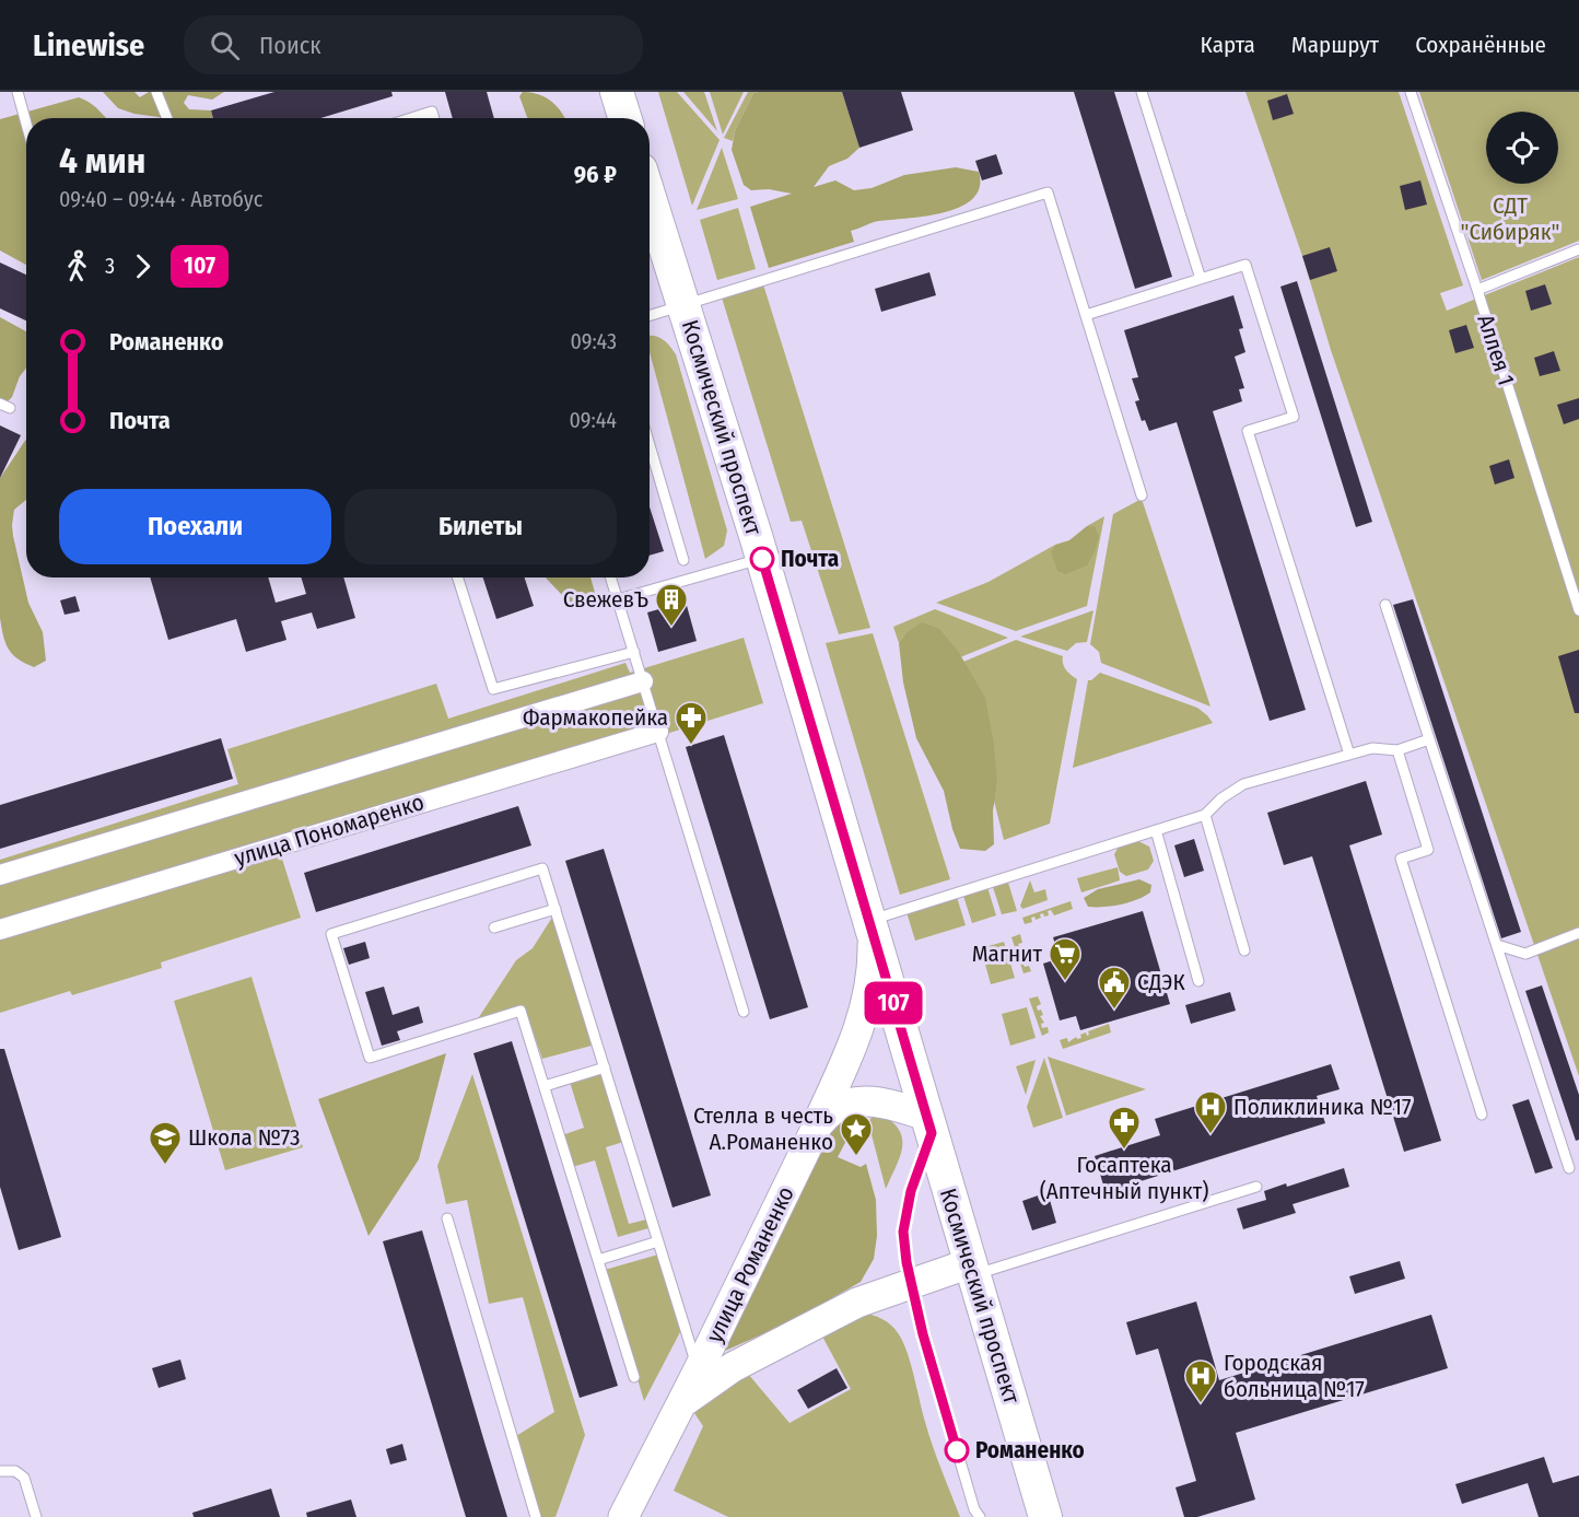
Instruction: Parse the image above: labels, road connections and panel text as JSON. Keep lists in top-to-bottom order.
{
  "streets": {
    "main road": ["Космический проспект", "улица Романенко"],
    "street": ["улица Пономаренко"],
    "lane": ["Аллея 1"]
  },
  "crossings": [
    ["Космический проспект", "улица Романенко"]
  ],
  "parks": ["СДТ \"Сибиряк\""],
  "places": {
    "other": ["Почта", "Романенко"],
    "building": ["СвежевЪ"],
    "pharmacy": ["Фармакопейка", "Госаптека (Аптечный пункт)"],
    "supermarket": ["Магнит"],
    "public building": ["СДЭК"],
    "hospital": ["Поликлиника №17", "Городская больница №17"],
    "place": ["Стелла в честь А.Романенко"],
    "school or university": ["Школа №73"]
  },
  "lines": ["bus line 107"],
  "page": {
    "header": "Linewise",
    "search": "Поиск",
    "nav": ["Карта", "Маршрут", "Сохранённые"],
    "on_map": "107",
    "heading": ["4 мин", "09:40 – 09:44 · Автобус", "96 ₽"],
    "legs": ["3", "107"],
    "list": [
      {
        "name": "Романенко",
        "value": "09:43"
      },
      {
        "name": "Почта",
        "value": "09:44"
      }
    ],
    "buttons": ["Поехали", "Билеты"]
  }
}
